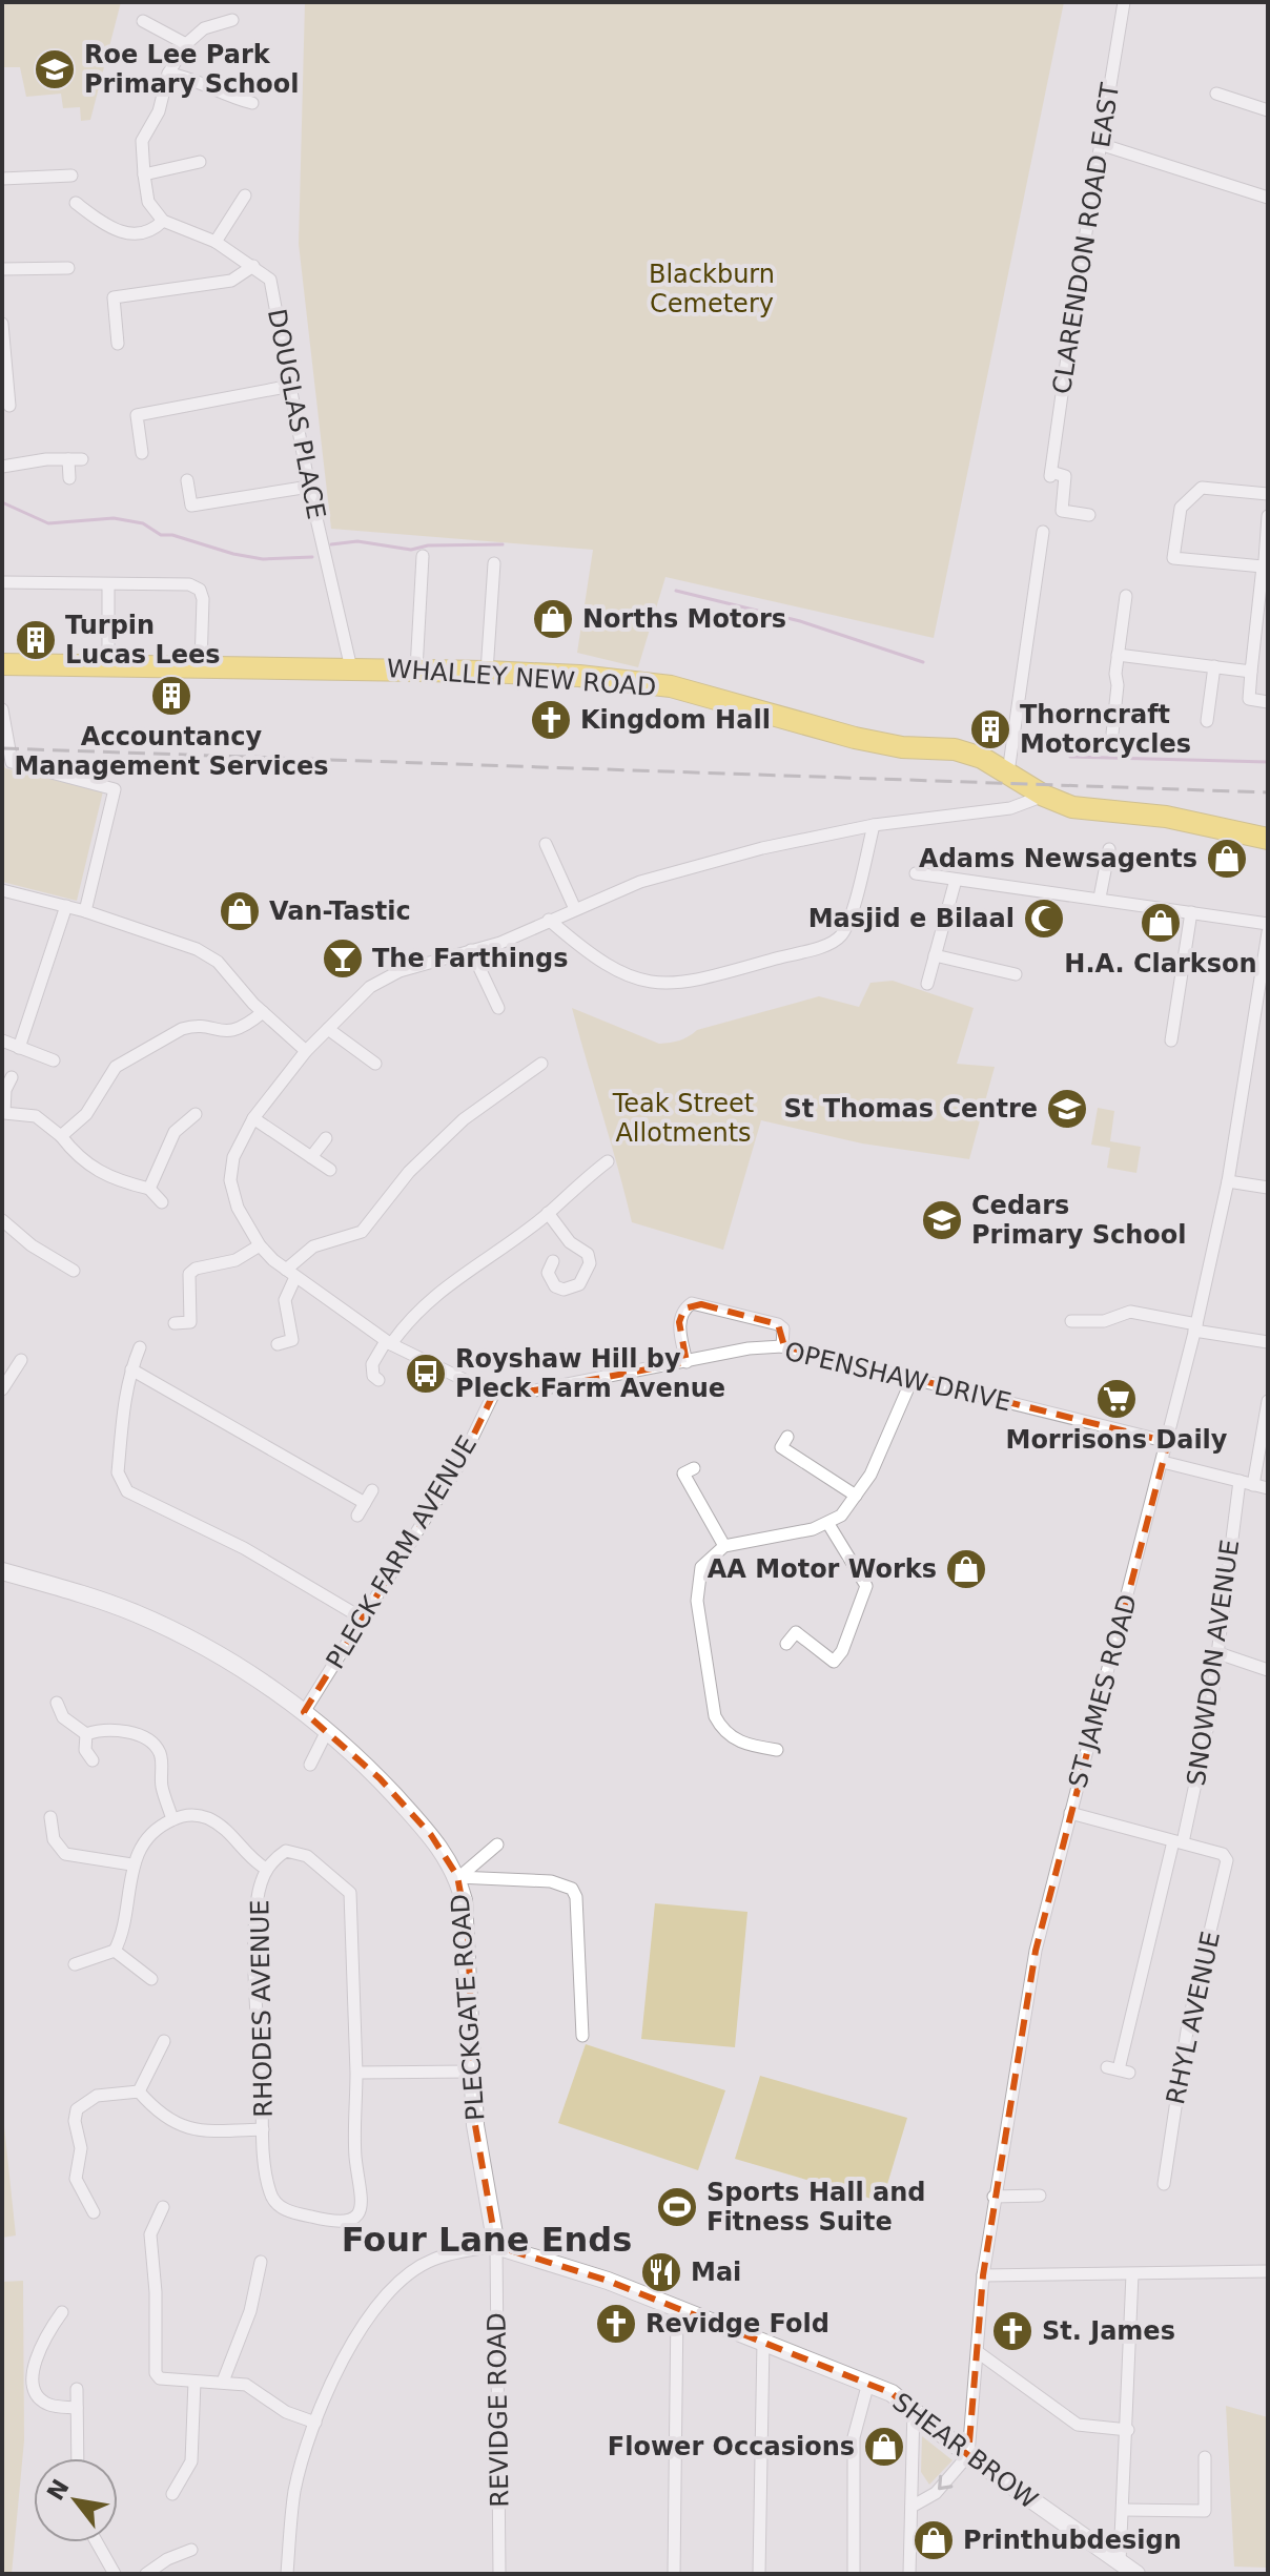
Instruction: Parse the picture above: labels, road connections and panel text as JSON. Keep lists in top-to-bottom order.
{
  "streets": {
    "highway": ["WHALLEY NEW ROAD"],
    "main road": ["PLECKGATE ROAD", "SHEAR BROW"],
    "street": [
      "CLARENDON ROAD EAST",
      "DOUGLAS PLACE",
      "OPENSHAW DRIVE",
      "PLECK FARM AVENUE",
      "SNOWDON AVENUE",
      "ST JAMES ROAD",
      "RHODES AVENUE",
      "RHYL AVENUE",
      "REVIDGE ROAD"
    ]
  },
  "crossings": [
    ["DOUGLAS PLACE", "WHALLEY NEW ROAD"],
    ["WHALLEY NEW ROAD", "OPENSHAW DRIVE"],
    ["OPENSHAW DRIVE", "PLECK FARM AVENUE"],
    ["OPENSHAW DRIVE", "ST JAMES ROAD"],
    ["PLECK FARM AVENUE", "PLECKGATE ROAD"],
    ["SNOWDON AVENUE", "RHYL AVENUE"],
    ["ST JAMES ROAD", "SHEAR BROW"],
    ["PLECKGATE ROAD", "REVIDGE ROAD"],
    ["PLECKGATE ROAD", "SHEAR BROW"],
    ["REVIDGE ROAD", "SHEAR BROW"]
  ],
  "districts": ["Four Lane Ends"],
  "parks": ["Blackburn Cemetery", "Teak Street Allotments"],
  "places": {
    "school or university": ["Roe Lee Park Primary School", "St Thomas Centre", "Cedars Primary School"],
    "shop": [
      "Norths Motors",
      "Adams Newsagents",
      "Van-Tastic",
      "H.A. Clarkson",
      "AA Motor Works",
      "Flower Occasions",
      "Printhubdesign"
    ],
    "building": ["Turpin Lucas Lees", "Accountancy Management Services", "Thorncraft Motorcycles"],
    "church": ["Kingdom Hall", "Revidge Fold", "St. James"],
    "mosque": ["Masjid e Bilaal"],
    "bar": ["The Farthings"],
    "bus stop": ["Royshaw Hill by Pleck Farm Avenue"],
    "supermarket": ["Morrisons Daily"],
    "sports": ["Sports Hall and Fitness Suite"],
    "restaurant": ["Mai"]
  },
  "north": "top left"
}
